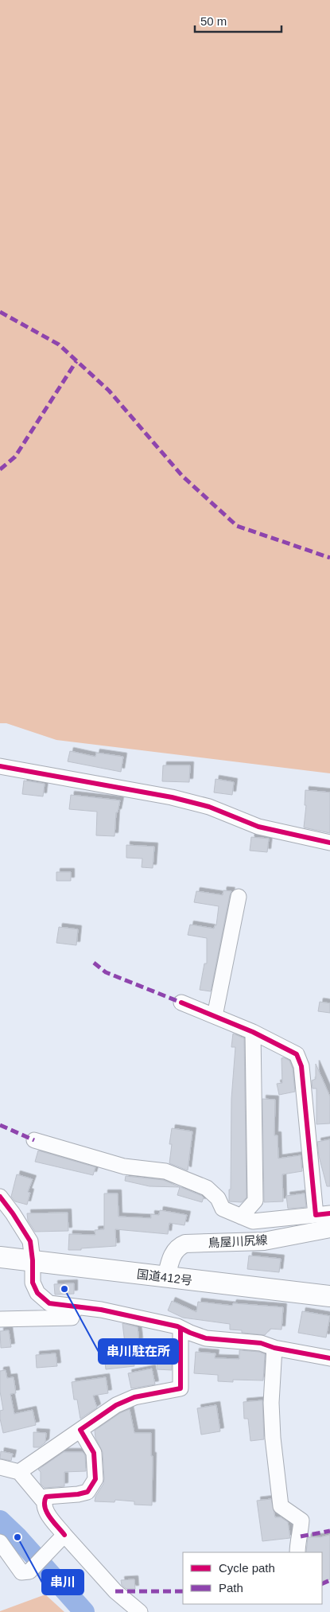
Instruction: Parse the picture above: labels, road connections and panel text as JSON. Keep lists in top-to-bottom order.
{
  "streets": {
    "highway": ["国道412号"],
    "main road": ["鳥屋川尻線"]
  },
  "crossings": [
    ["鳥屋川尻線", "国道412号"]
  ],
  "places": ["串川駐在所", "串川"],
  "legend": ["Cycle path", "Path"],
  "scale_bar": "50 m"
}
